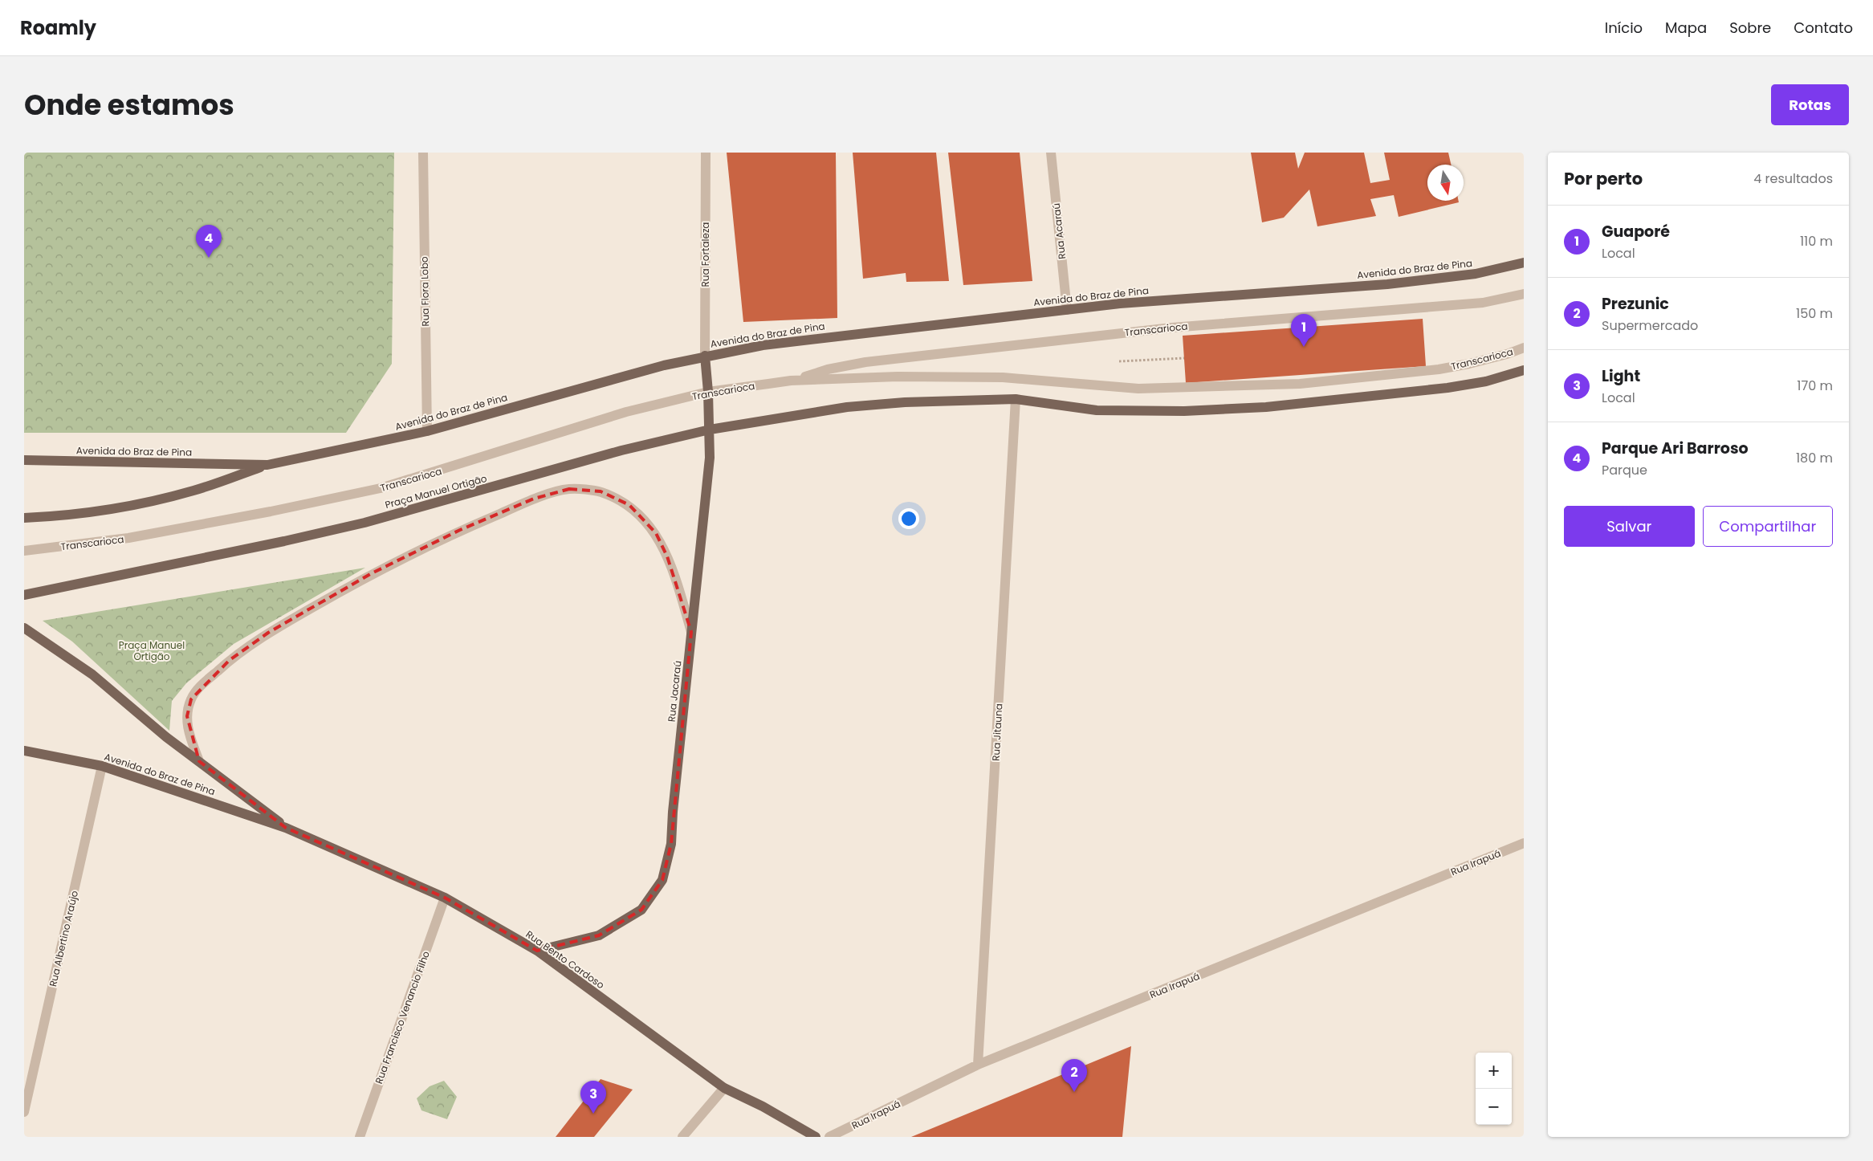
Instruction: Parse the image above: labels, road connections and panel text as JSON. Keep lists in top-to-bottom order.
{
  "streets": {
    "main road": [
      "Avenida do Braz de Pina",
      "Praça Manuel Ortigão",
      "Rua Jacaraú",
      "Rua Bento Cardoso"
    ],
    "street": [
      "Rua Acaraú",
      "Rua Fortaleza",
      "Rua Flora Lobo",
      "Transcarioca",
      "Rua Jitauna",
      "Rua Irapuá",
      "Rua Albertino Araújo",
      "Rua Francisco Venancio Filho"
    ]
  },
  "crossings": [
    ["Rua Acaraú", "Avenida do Braz de Pina"],
    ["Rua Fortaleza", "Avenida do Braz de Pina"],
    ["Rua Fortaleza", "Rua Jacaraú"],
    ["Avenida do Braz de Pina", "Rua Flora Lobo"],
    ["Avenida do Braz de Pina", "Rua Jacaraú"],
    ["Avenida do Braz de Pina", "Rua Albertino Araújo"],
    ["Avenida do Braz de Pina", "Rua Bento Cardoso"],
    ["Transcarioca", "Rua Jacaraú"],
    ["Praça Manuel Ortigão", "Rua Jacaraú"],
    ["Rua Jacaraú", "Rua Bento Cardoso"],
    ["Rua Jitauna", "Rua Irapuá"],
    ["Rua Bento Cardoso", "Rua Francisco Venancio Filho"]
  ],
  "parks": ["Praça Manuel Ortigão"],
  "north": "bottom",
  "page": {
    "header": "Roamly",
    "nav": [
      "Início",
      "Mapa",
      "Sobre",
      "Contato"
    ],
    "title": "Onde estamos",
    "buttons": [
      "Rotas",
      ["Salvar", "Compartilhar"]
    ],
    "heading": ["Por perto", "4 resultados"],
    "list": [
      {
        "mark": "1",
        "name": "Guaporé",
        "note": "Local",
        "value": "110 m"
      },
      {
        "mark": "2",
        "name": "Prezunic",
        "note": "Supermercado",
        "value": "150 m"
      },
      {
        "mark": "3",
        "name": "Light",
        "note": "Local",
        "value": "170 m"
      },
      {
        "mark": "4",
        "name": "Parque Ari Barroso",
        "note": "Parque",
        "value": "180 m"
      }
    ],
    "pins": [
      "4",
      "1",
      "2",
      "3"
    ],
    "map_buttons": ["+", "−"]
  }
}
